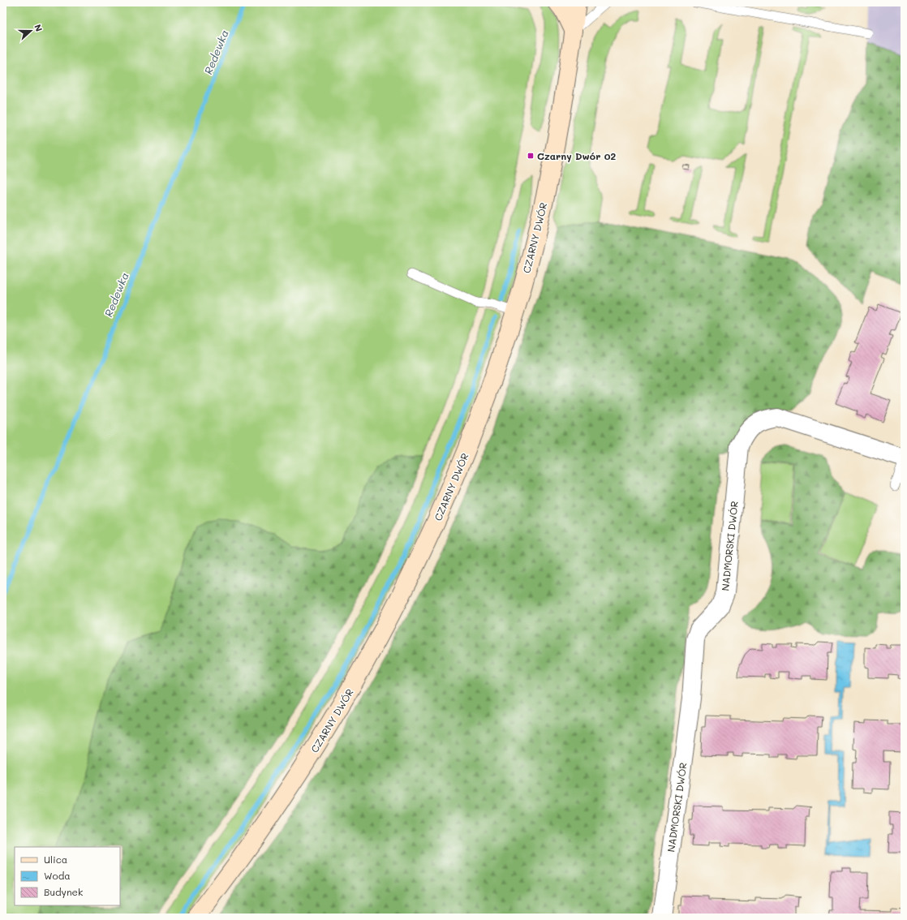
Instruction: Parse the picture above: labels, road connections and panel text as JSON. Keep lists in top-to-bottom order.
{
  "streets": {
    "main road": ["CZARNY DWÓR"],
    "street": ["NADMORSKI DWÓR"]
  },
  "water": ["Redewka"],
  "places": {
    "transit": ["Czarny Dwór 02"]
  },
  "legend": ["Ulica", "Woda", "Budynek"],
  "north": "right"
}
